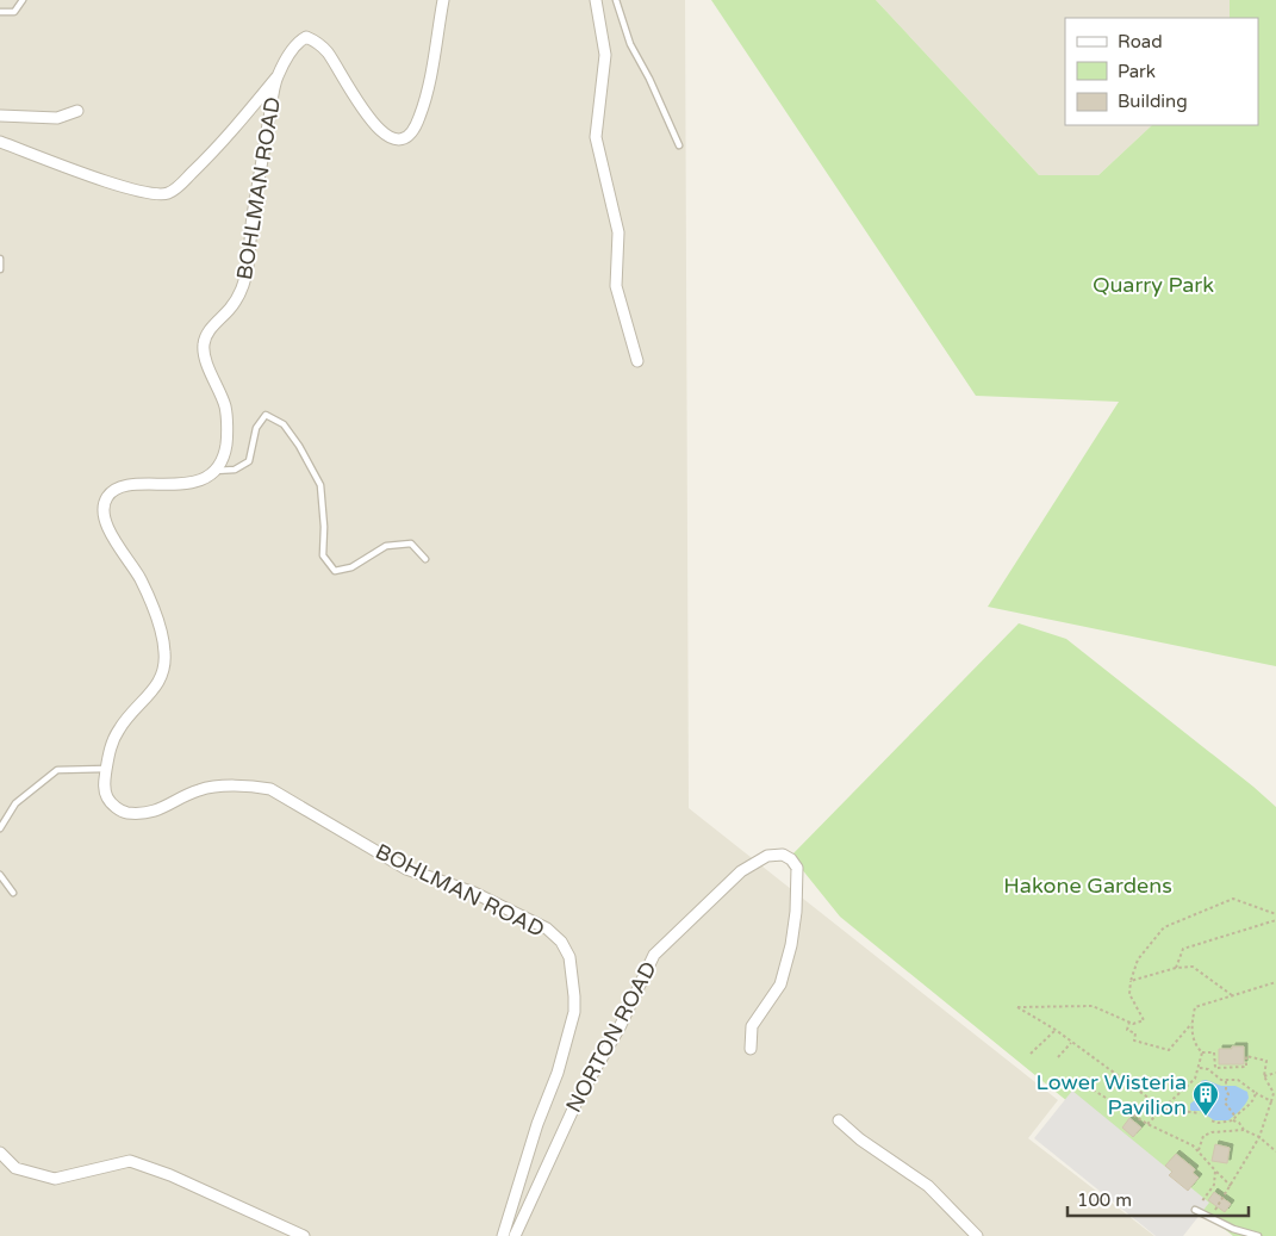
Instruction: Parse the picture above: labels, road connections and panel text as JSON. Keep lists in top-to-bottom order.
{
  "streets": {
    "street": ["BOHLMAN ROAD", "NORTON ROAD"]
  },
  "parks": ["Quarry Park", "Hakone Gardens"],
  "places": {
    "building": ["Lower Wisteria Pavilion"]
  },
  "legend": ["Road", "Park", "Building"],
  "scale_bar": "100 m"
}
